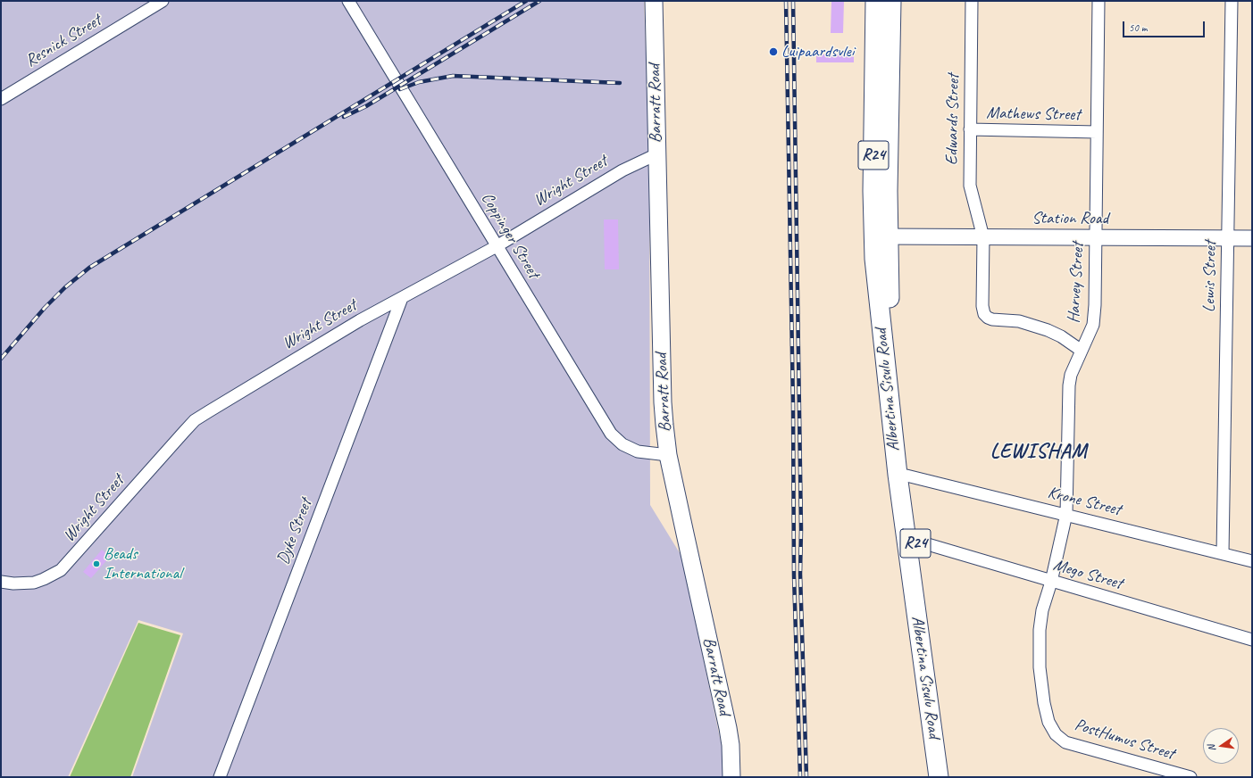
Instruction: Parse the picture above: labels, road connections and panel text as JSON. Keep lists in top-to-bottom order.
{
  "streets": {
    "main road": ["Barratt Road", "R24", "Albertina Sisulu Road"],
    "street": [
      "Resnick Street",
      "Mathews Street",
      "Edwards Street",
      "Wright Street",
      "Station Road",
      "Coppinger Street",
      "Lewis Street",
      "Harvey Street",
      "Krone Street",
      "Dyke Street",
      "Mego Street",
      "PostHumus Street"
    ]
  },
  "crossings": [
    ["Barratt Road", "Wright Street"],
    ["Barratt Road", "Coppinger Street"],
    ["Mathews Street", "Edwards Street"],
    ["Mathews Street", "Harvey Street"],
    ["Edwards Street", "Station Road"],
    ["Edwards Street", "Harvey Street"],
    ["Wright Street", "Coppinger Street"],
    ["Wright Street", "Dyke Street"],
    ["Station Road", "Lewis Street"],
    ["Station Road", "Harvey Street"],
    ["Station Road", "Albertina Sisulu Road"],
    ["Lewis Street", "Krone Street"],
    ["Harvey Street", "Krone Street"],
    ["Harvey Street", "Mego Street"],
    ["Harvey Street", "PostHumus Street"],
    ["Albertina Sisulu Road", "Krone Street"],
    ["Albertina Sisulu Road", "Mego Street"],
    ["Mego Street", "PostHumus Street"]
  ],
  "districts": ["LEWISHAM"],
  "places": ["Luipaardsvlei", "Beads International"],
  "scale_bar": "50 m",
  "north": "left"
}
